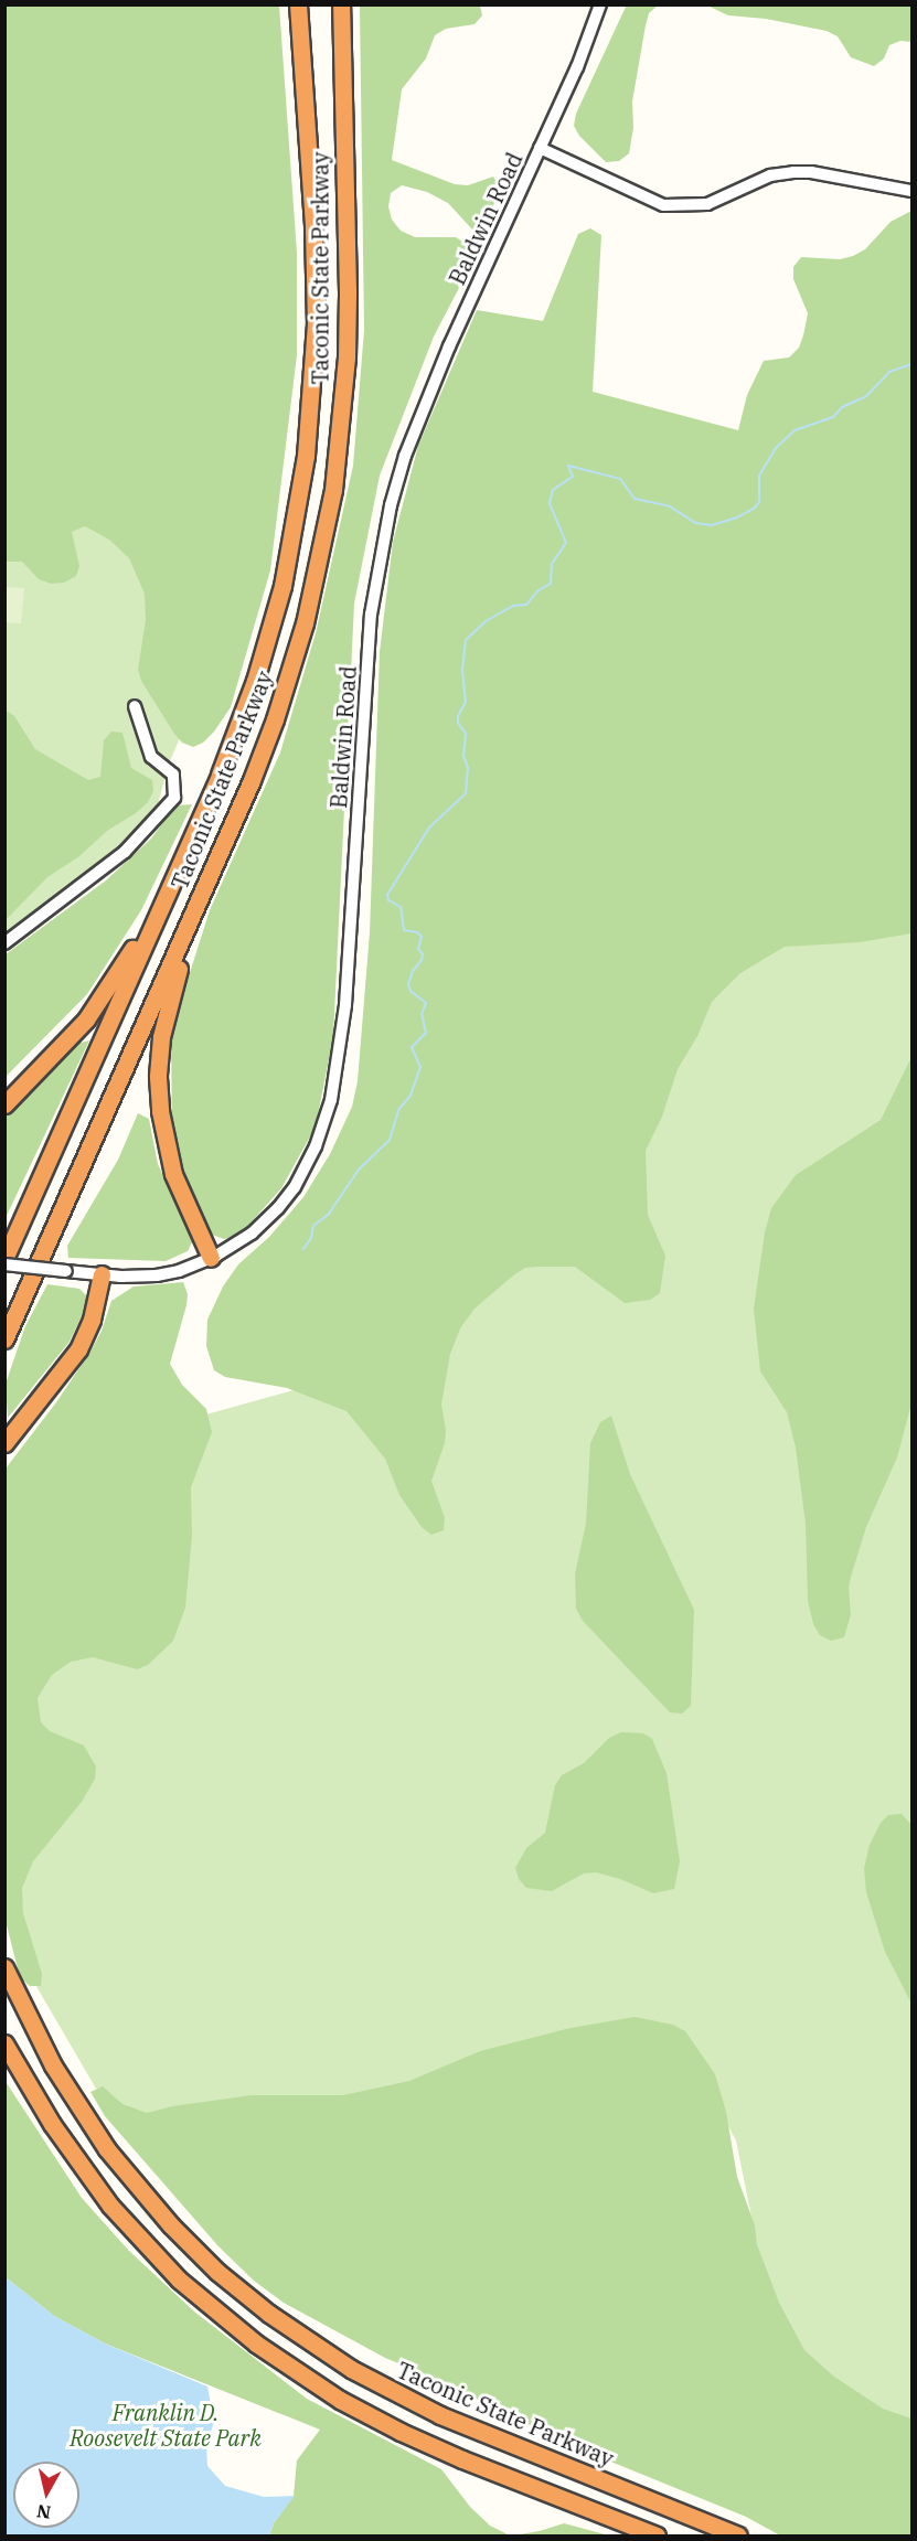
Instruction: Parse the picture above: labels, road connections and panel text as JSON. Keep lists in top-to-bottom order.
{
  "streets": {
    "highway": ["Taconic State Parkway"],
    "street": ["Baldwin Road"]
  },
  "crossings": [
    ["Baldwin Road", "Taconic State Parkway"]
  ],
  "parks": ["Franklin D. Roosevelt State Park"],
  "north": "bottom"
}
